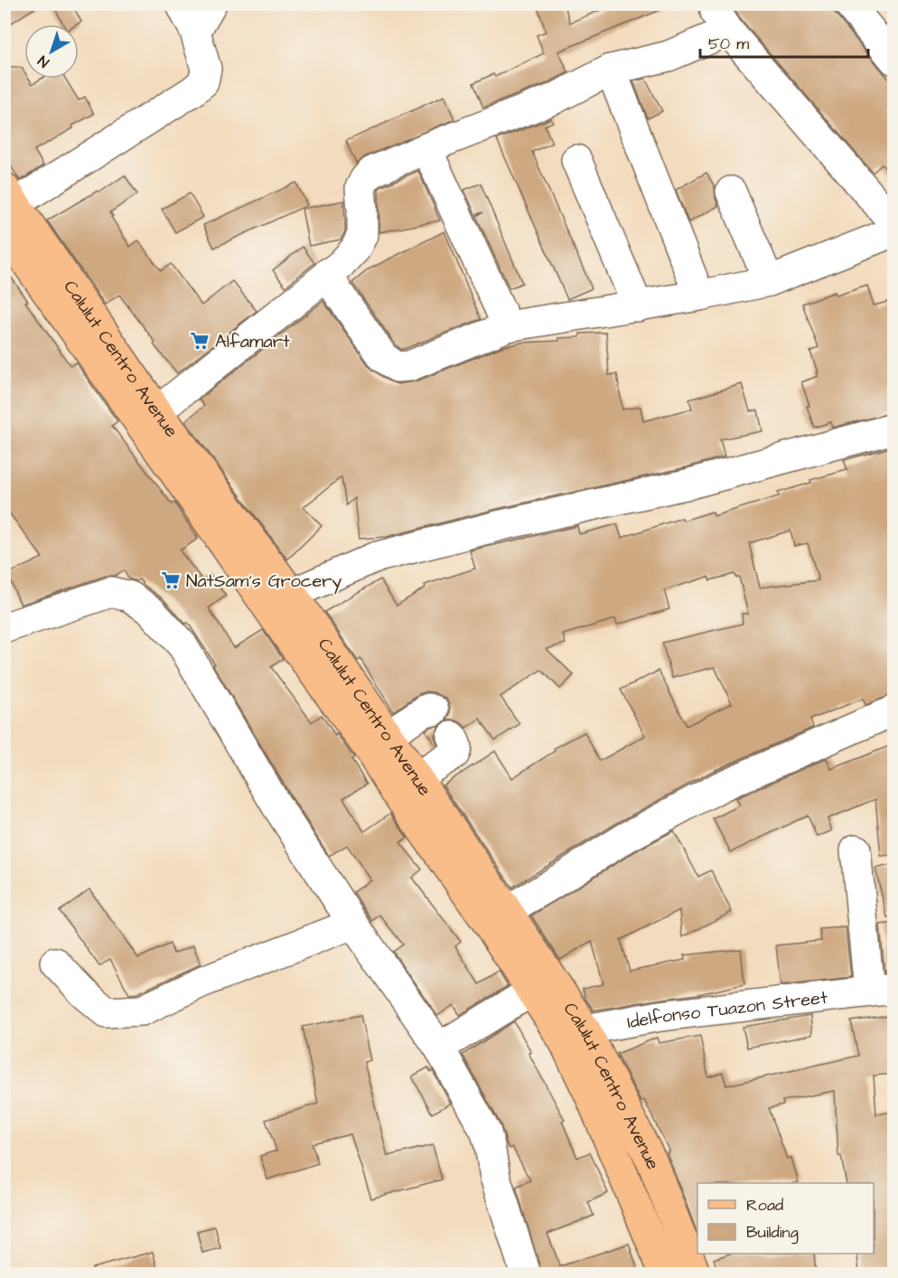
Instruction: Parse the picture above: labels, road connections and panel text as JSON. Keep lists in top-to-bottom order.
{
  "streets": {
    "main road": ["Calulut Centro Avenue"],
    "street": ["Idelfonso Tuazon Street"]
  },
  "crossings": [
    ["Calulut Centro Avenue", "Idelfonso Tuazon Street"]
  ],
  "places": {
    "supermarket": ["Alfamart", "NatSam's Grocery"]
  },
  "legend": ["Road", "Building"],
  "scale_bar": "50 m",
  "north": "bottom left"
}
